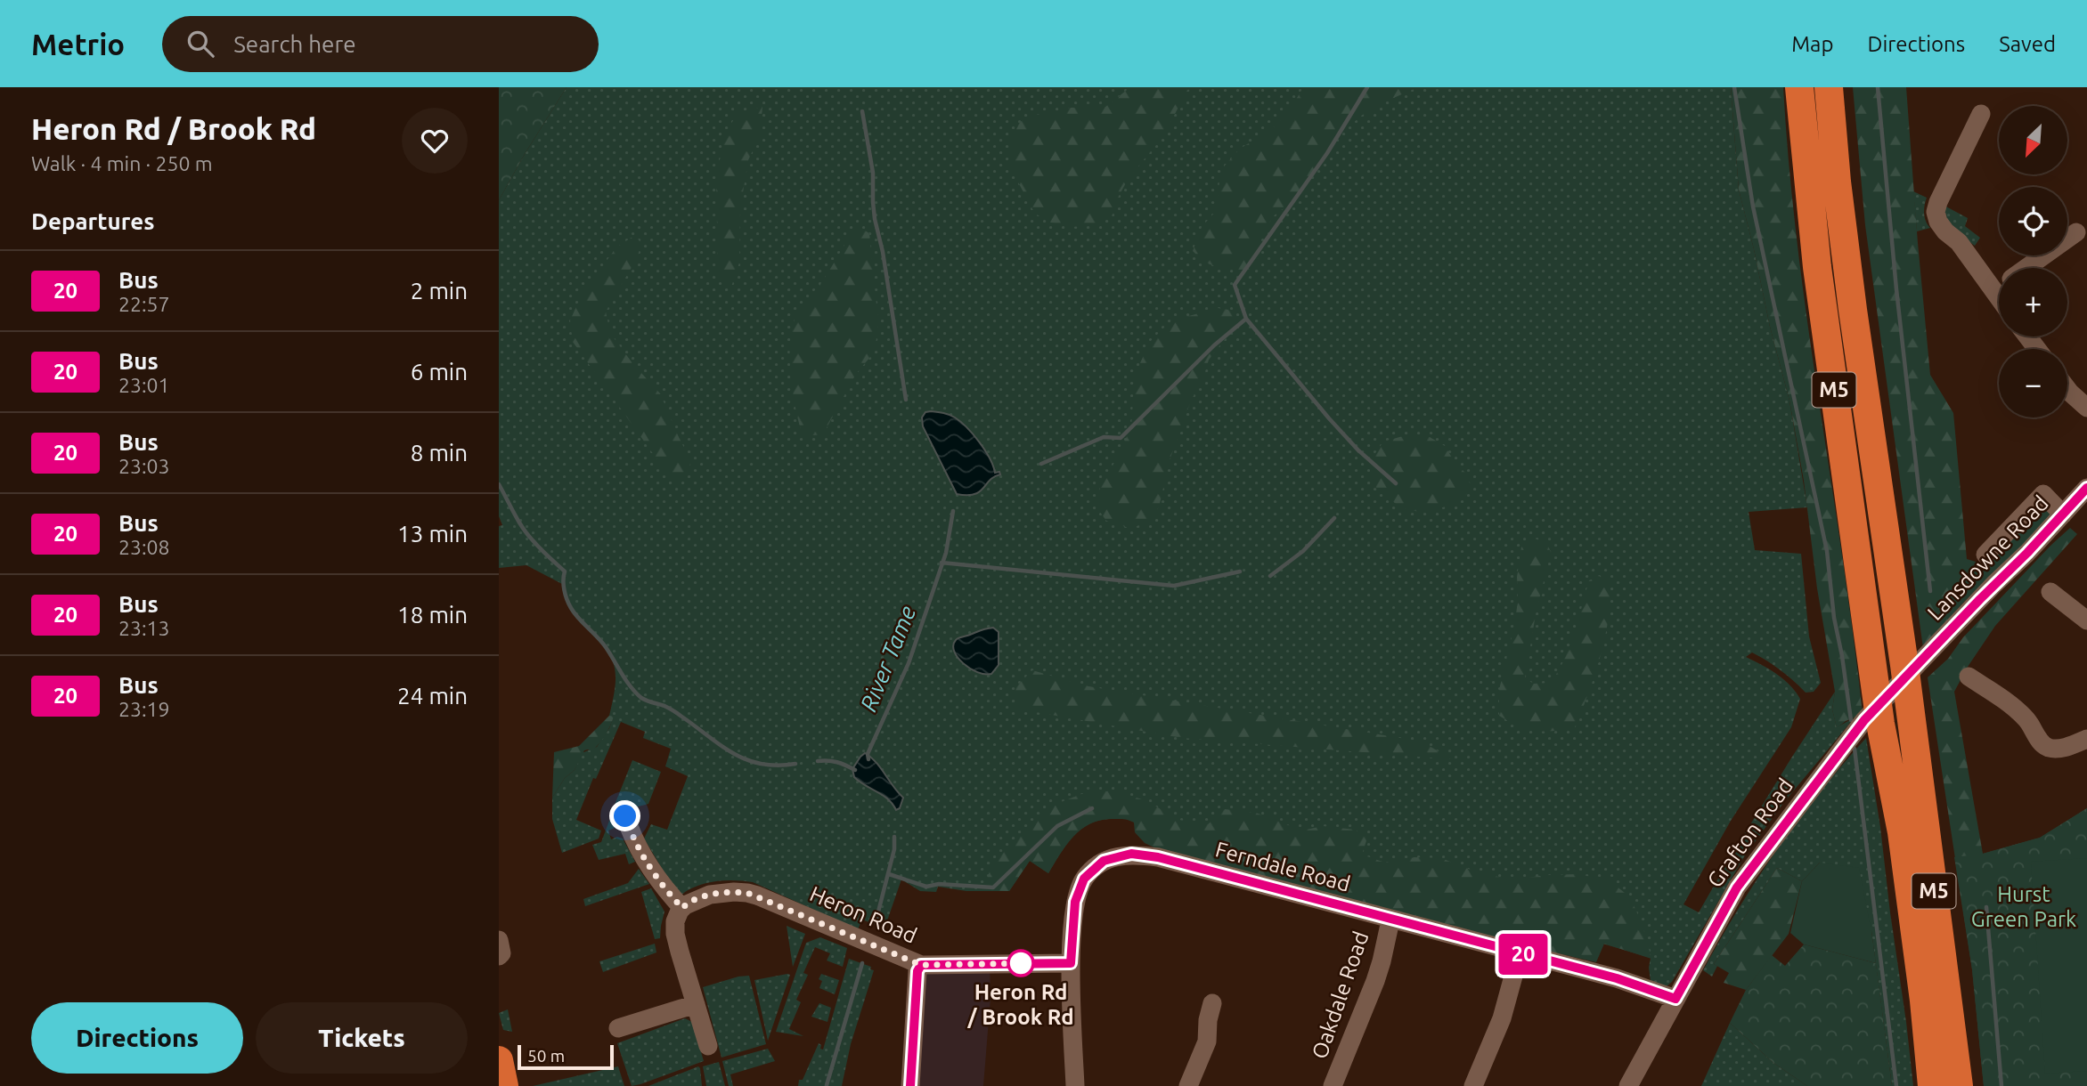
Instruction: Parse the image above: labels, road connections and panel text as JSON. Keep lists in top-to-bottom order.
{
  "streets": {
    "highway": ["M5"],
    "street": [
      "Lansdowne Road",
      "Grafton Road",
      "Ferndale Road",
      "Heron Road",
      "Oakdale Road"
    ]
  },
  "crossings": [
    ["M5", "Lansdowne Road"],
    ["M5", "Grafton Road"],
    ["Lansdowne Road", "Grafton Road"],
    ["Grafton Road", "Ferndale Road"],
    ["Ferndale Road", "Heron Road"],
    ["Ferndale Road", "Oakdale Road"]
  ],
  "water": ["River Tame"],
  "parks": ["Hurst Green Park"],
  "places": ["Heron Rd / Brook Rd"],
  "lines": ["bus line 20"],
  "scale_bar": "50 m",
  "north": "bottom left",
  "page": {
    "header": "Metrio",
    "search": "Search here",
    "nav": ["Map", "Directions", "Saved"],
    "heading": [
      ["Heron Rd / Brook Rd", "Walk · 4 min · 250 m"],
      "Departures"
    ],
    "on_map": "20",
    "map_buttons": ["+", "−"],
    "list": [
      {
        "mark": "20",
        "name": "Bus",
        "note": "22:57",
        "value": "2 min"
      },
      {
        "mark": "20",
        "name": "Bus",
        "note": "23:01",
        "value": "6 min"
      },
      {
        "mark": "20",
        "name": "Bus",
        "note": "23:03",
        "value": "8 min"
      },
      {
        "mark": "20",
        "name": "Bus",
        "note": "23:08",
        "value": "13 min"
      },
      {
        "mark": "20",
        "name": "Bus",
        "note": "23:13",
        "value": "18 min"
      },
      {
        "mark": "20",
        "name": "Bus",
        "note": "23:19",
        "value": "24 min"
      }
    ],
    "buttons": ["Directions", "Tickets"],
    "scale": "50 m"
  }
}
